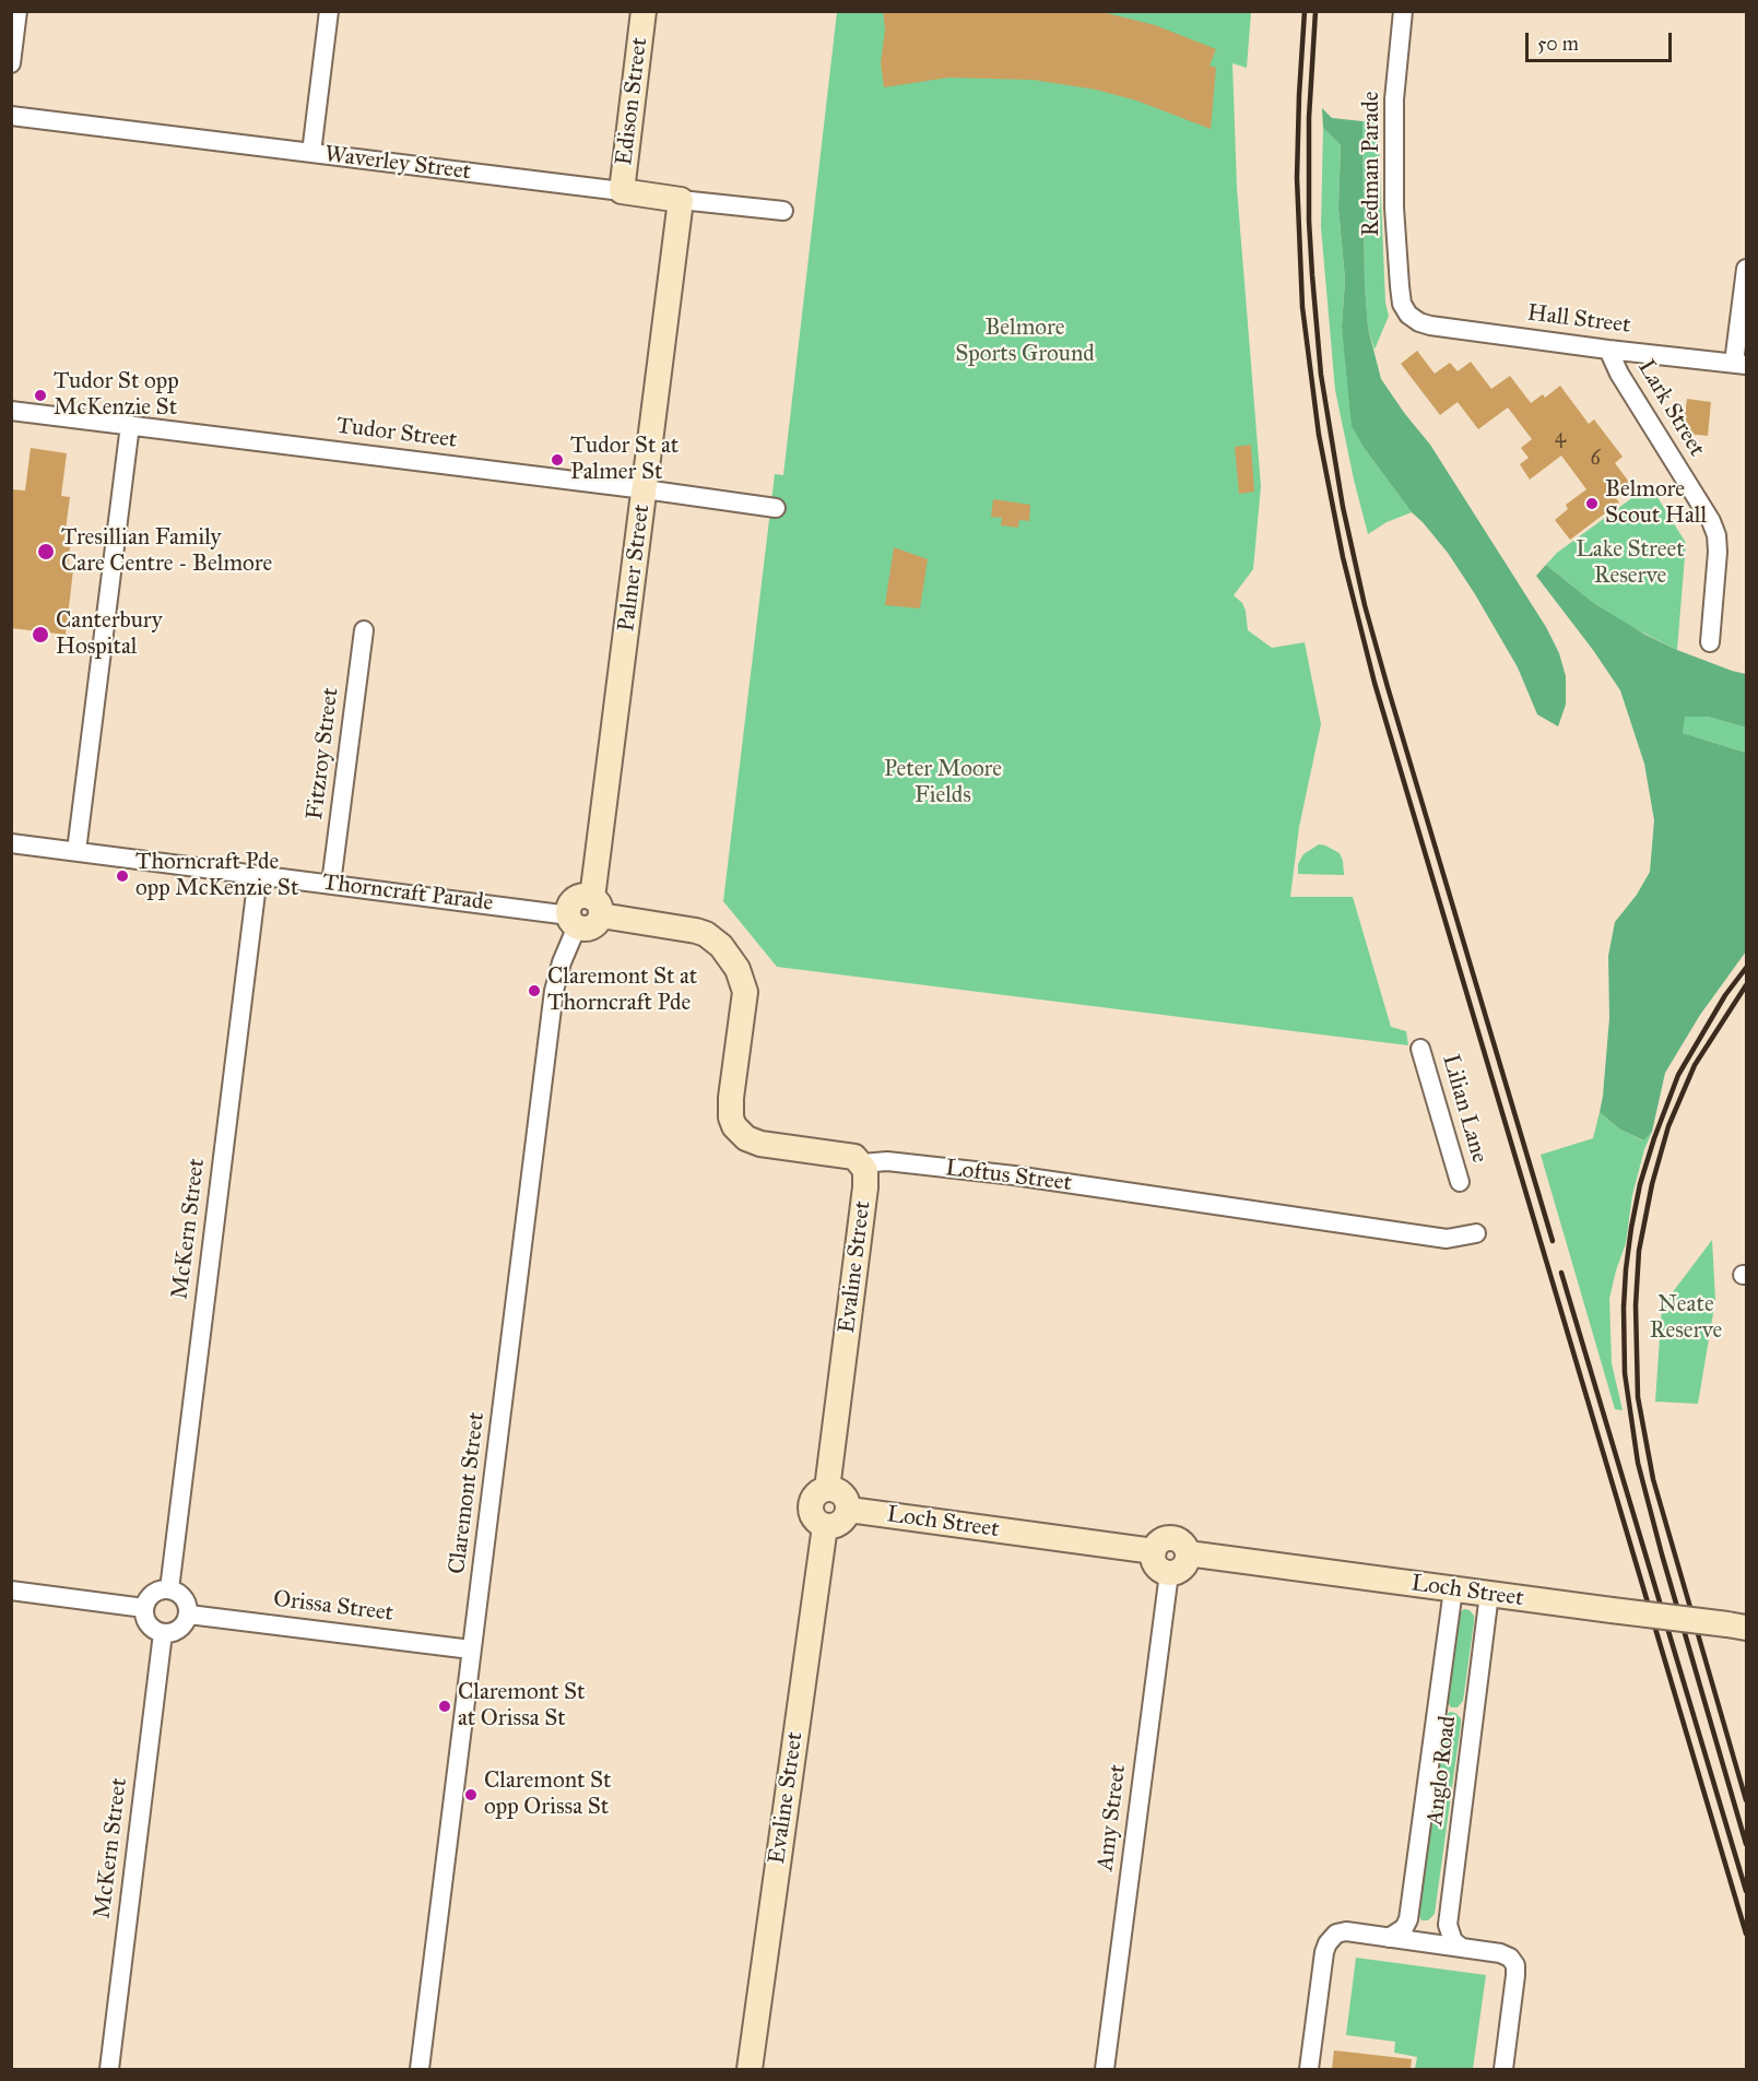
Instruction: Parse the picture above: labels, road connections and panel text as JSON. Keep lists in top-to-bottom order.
{
  "streets": {
    "street": [
      "Edison Street",
      "Waverley Street",
      "Redman Parade",
      "Hall Street",
      "Lark Street",
      "Tudor Street",
      "Palmer Street",
      "Fitzroy Street",
      "Thorncraft Parade",
      "Lilian Lane",
      "Loftus Street",
      "McKern Street",
      "Evaline Street",
      "Claremont Street",
      "Loch Street",
      "Orissa Street",
      "Anglo Road",
      "Amy Street"
    ]
  },
  "crossings": [
    ["Edison Street", "Waverley Street"],
    ["Waverley Street", "Palmer Street"],
    ["Redman Parade", "Hall Street"],
    ["Hall Street", "Lark Street"],
    ["Tudor Street", "Palmer Street"],
    ["Palmer Street", "Loftus Street"],
    ["Fitzroy Street", "Thorncraft Parade"],
    ["Thorncraft Parade", "McKern Street"],
    ["Thorncraft Parade", "Claremont Street"],
    ["Loftus Street", "Evaline Street"],
    ["McKern Street", "Orissa Street"],
    ["Evaline Street", "Loch Street"],
    ["Claremont Street", "Orissa Street"],
    ["Loch Street", "Anglo Road"],
    ["Loch Street", "Amy Street"]
  ],
  "parks": [
    "Belmore Sports Ground",
    "Lake Street Reserve",
    "Peter Moore Fields",
    "Neate Reserve"
  ],
  "places": [
    "Tudor St opp McKenzie St",
    "Tudor St at Palmer St",
    "Belmore Scout Hall",
    "Tresillian Family Care Centre - Belmore",
    "Canterbury Hospital",
    "Thorncraft Pde opp McKenzie St",
    "Claremont St at Thorncraft Pde",
    "Claremont St at Orissa St",
    "Claremont St opp Orissa St"
  ],
  "house_numbers": ["4", "6"],
  "scale_bar": "50 m"
}
